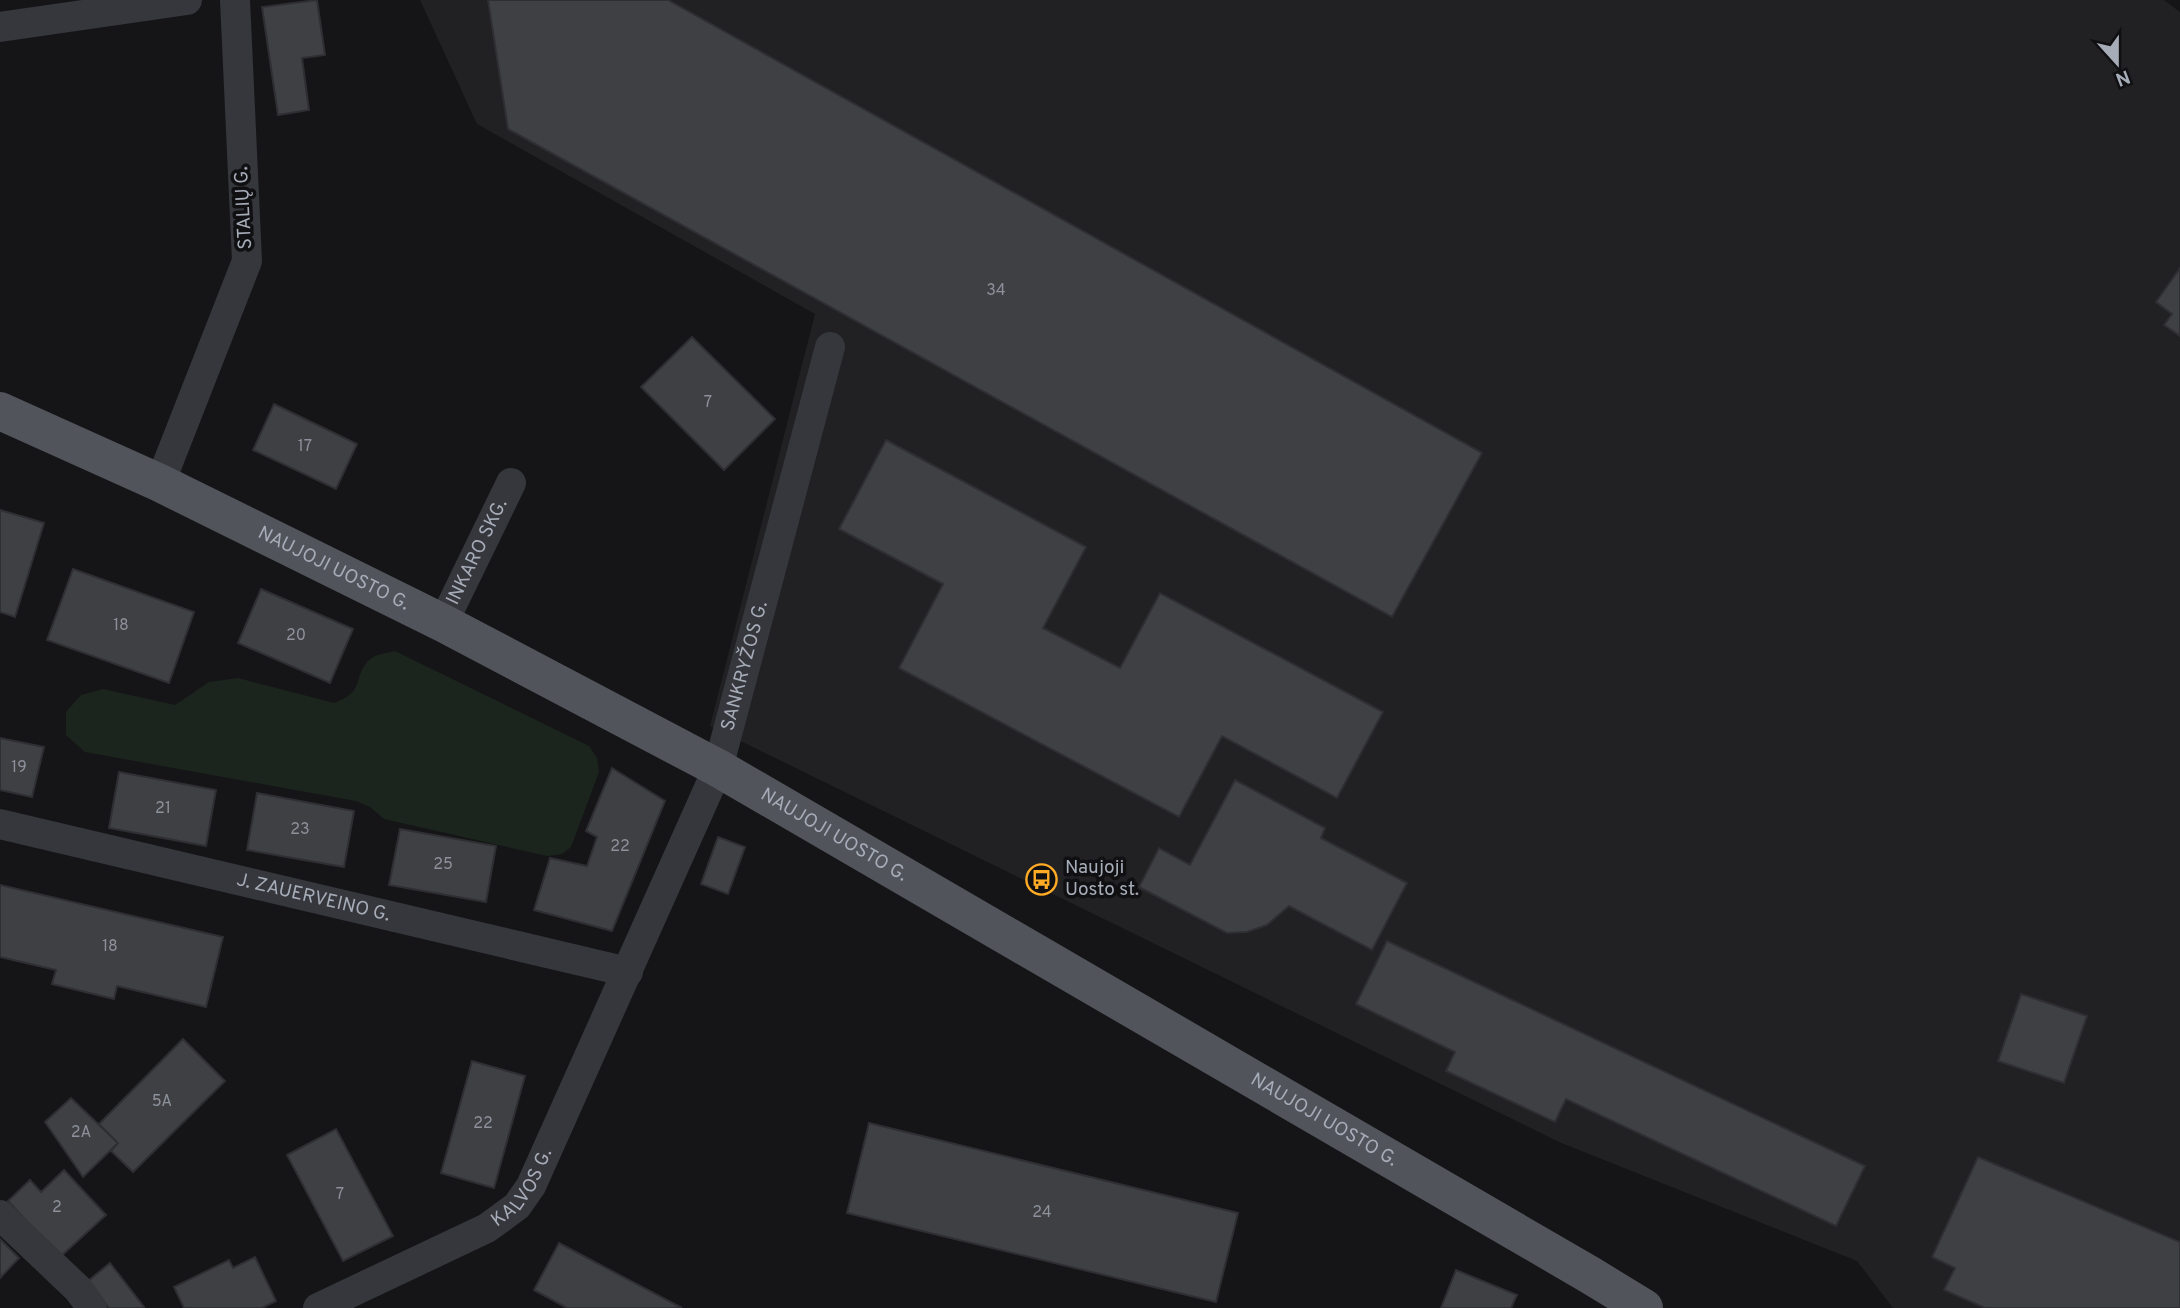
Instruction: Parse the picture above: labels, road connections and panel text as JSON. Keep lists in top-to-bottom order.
{
  "streets": {
    "main road": ["NAUJOJI UOSTO G."],
    "street": [
      "STALIŲ G.",
      "INKARO SKG.",
      "SANKRYŽOS G.",
      "J. ZAUERVEINO G.",
      "KALVOS G."
    ]
  },
  "crossings": [
    ["STALIŲ G.", "NAUJOJI UOSTO G."],
    ["INKARO SKG.", "NAUJOJI UOSTO G."],
    ["NAUJOJI UOSTO G.", "SANKRYŽOS G."],
    ["SANKRYŽOS G.", "J. ZAUERVEINO G."],
    ["SANKRYŽOS G.", "KALVOS G."],
    ["J. ZAUERVEINO G.", "KALVOS G."]
  ],
  "places": {
    "bus stop": ["Naujoji Uosto st."]
  },
  "house_numbers": [
    "34",
    "7",
    "17",
    "18",
    "20",
    "19",
    "21",
    "23",
    "22",
    "25",
    "18",
    "5A",
    "22",
    "2A",
    "7",
    "2",
    "24"
  ],
  "north": "bottom"
}
